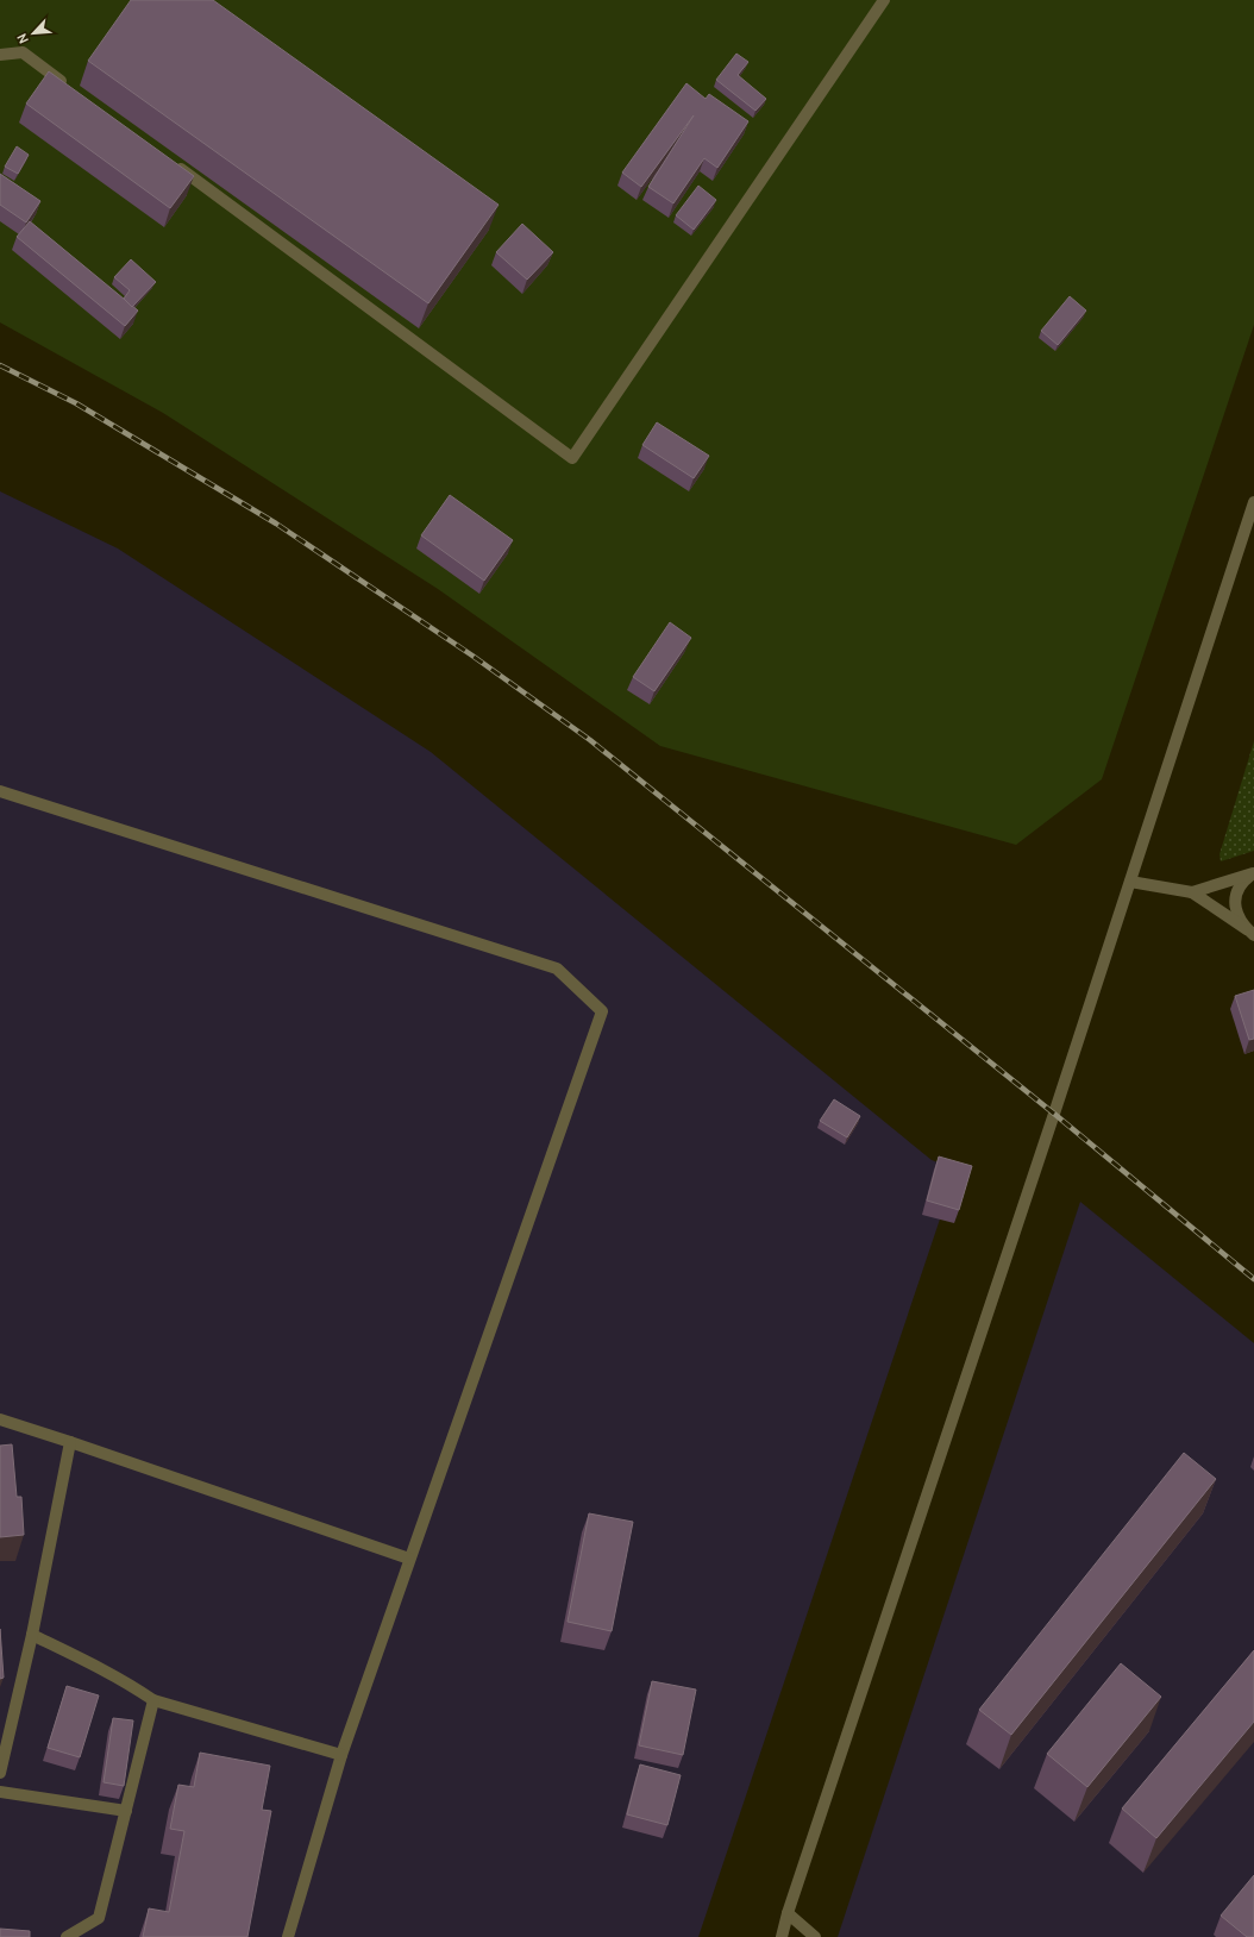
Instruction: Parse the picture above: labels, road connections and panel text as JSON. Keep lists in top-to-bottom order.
{
  "north": "bottom left"
}
